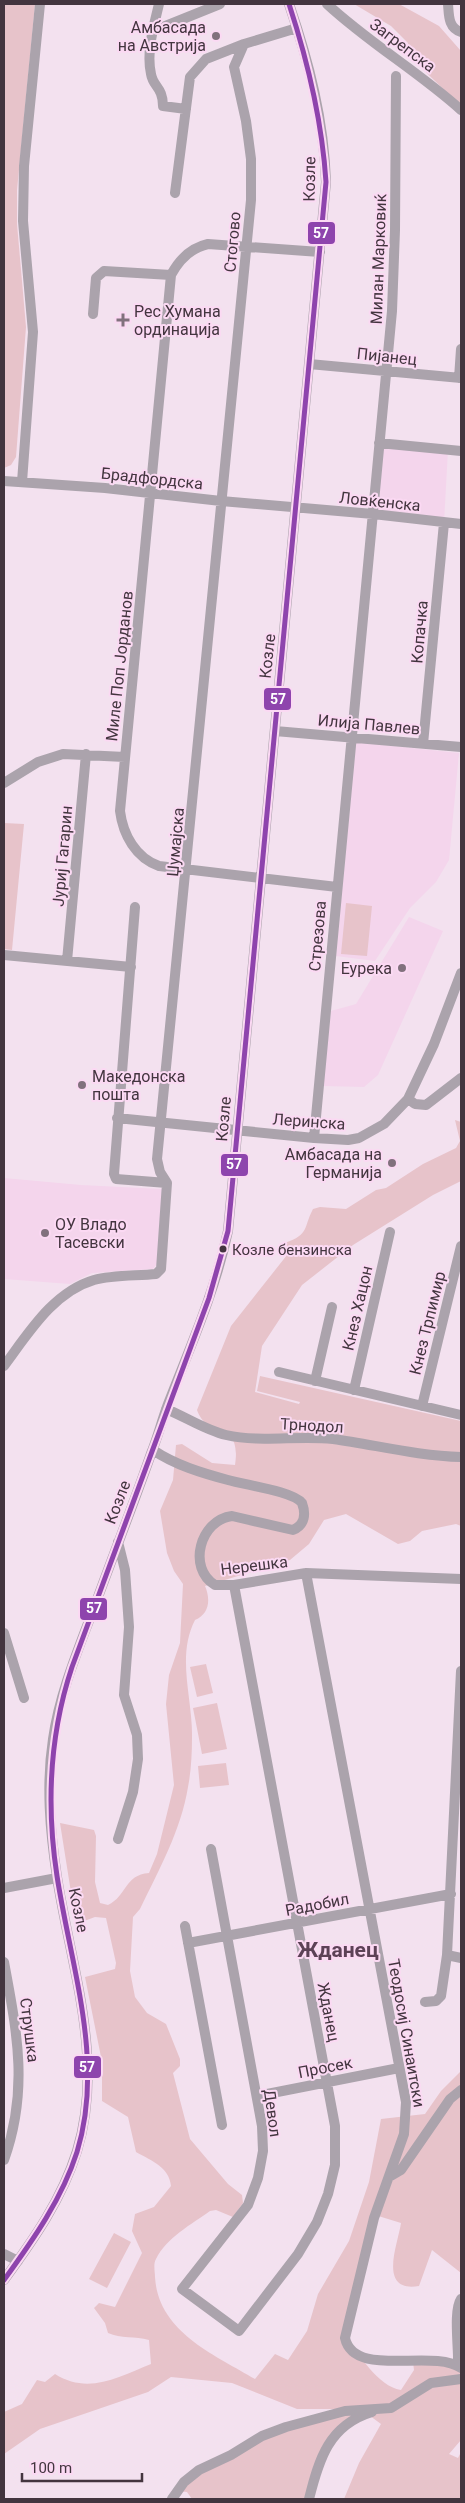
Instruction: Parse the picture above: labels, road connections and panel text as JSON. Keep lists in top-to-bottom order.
{
  "streets": {
    "street": [
      "Загрепска",
      "Козле",
      "Стогово",
      "Милан Марковиќ",
      "Пијанец",
      "Брадфордска",
      "Ловќенска",
      "Копачка",
      "Миле Поп Јорданов",
      "Илија Павлев",
      "Џумајска",
      "Јуриј Гагарин",
      "Стрезова",
      "Леринска",
      "Кнез Хацон",
      "Кнез Трпимир",
      "Трнодол",
      "Нерешка",
      "Радобил",
      "Жданец",
      "Струшка",
      "Теодосиј Синаитски",
      "Просек",
      "Девол"
    ]
  },
  "crossings": [
    ["Козле", "Пијанец"],
    ["Козле", "Брадфордска"],
    ["Козле", "Ловќенска"],
    ["Козле", "Миле Поп Јорданов"],
    ["Козле", "Илија Павлев"],
    ["Козле", "Леринска"],
    ["Козле", "Трнодол"],
    ["Козле", "Нерешка"],
    ["Стогово", "Брадфордска"],
    ["Стогово", "Џумајска"],
    ["Милан Марковиќ", "Пијанец"],
    ["Милан Марковиќ", "Ловќенска"],
    ["Милан Марковиќ", "Илија Павлев"],
    ["Милан Марковиќ", "Стрезова"],
    ["Брадфордска", "Ловќенска"],
    ["Брадфордска", "Миле Поп Јорданов"],
    ["Брадфордска", "Џумајска"],
    ["Ловќенска", "Копачка"],
    ["Копачка", "Илија Павлев"],
    ["Миле Поп Јорданов", "Џумајска"],
    ["Миле Поп Јорданов", "Стрезова"],
    ["Илија Павлев", "Стрезова"],
    ["Џумајска", "Леринска"],
    ["Стрезова", "Леринска"],
    ["Нерешка", "Жданец"],
    ["Нерешка", "Теодосиј Синаитски"],
    ["Радобил", "Жданец"],
    ["Радобил", "Теодосиј Синаитски"],
    ["Радобил", "Девол"],
    ["Жданец", "Просек"],
    ["Жданец", "Девол"],
    ["Теодосиј Синаитски", "Просек"],
    ["Просек", "Девол"]
  ],
  "districts": ["Жданец"],
  "places": {
    "other": [
      "Амбасада на Австрија",
      "Еурека",
      "Македонска пошта",
      "Амбасада на Германија",
      "ОУ Владо Тасевски",
      "Козле бензинска"
    ],
    "health": ["Рес Хумана ординација"]
  },
  "lines": ["transit line 57"],
  "scale_bar": "100 m"
}
